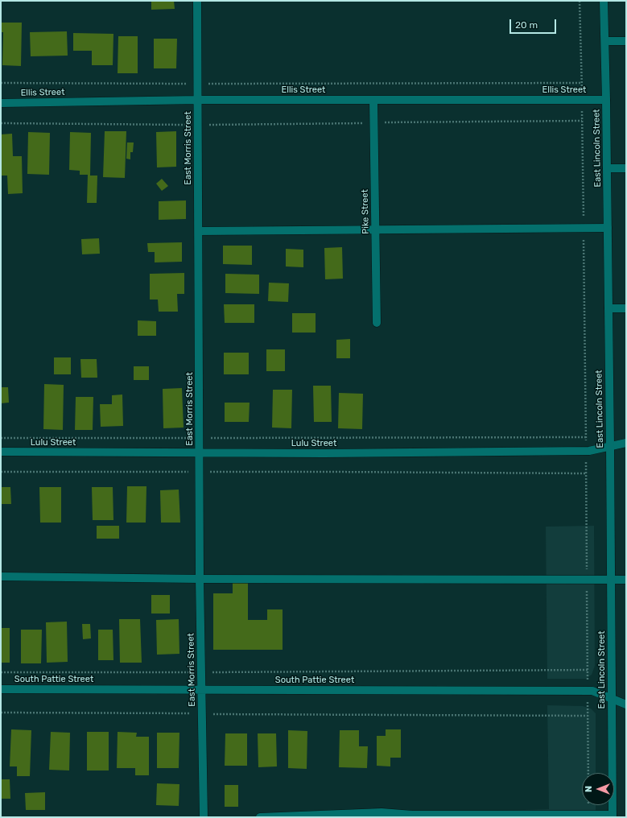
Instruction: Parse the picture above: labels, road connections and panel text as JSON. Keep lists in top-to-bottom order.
{
  "streets": {
    "street": [
      "Ellis Street",
      "East Morris Street",
      "East Lincoln Street",
      "Pike Street",
      "Lulu Street",
      "South Pattie Street"
    ]
  },
  "crossings": [
    ["Ellis Street", "East Morris Street"],
    ["Ellis Street", "East Lincoln Street"],
    ["Ellis Street", "Pike Street"],
    ["East Morris Street", "Lulu Street"],
    ["East Morris Street", "South Pattie Street"],
    ["East Lincoln Street", "Lulu Street"],
    ["East Lincoln Street", "South Pattie Street"]
  ],
  "scale_bar": "20 m",
  "north": "left"
}
